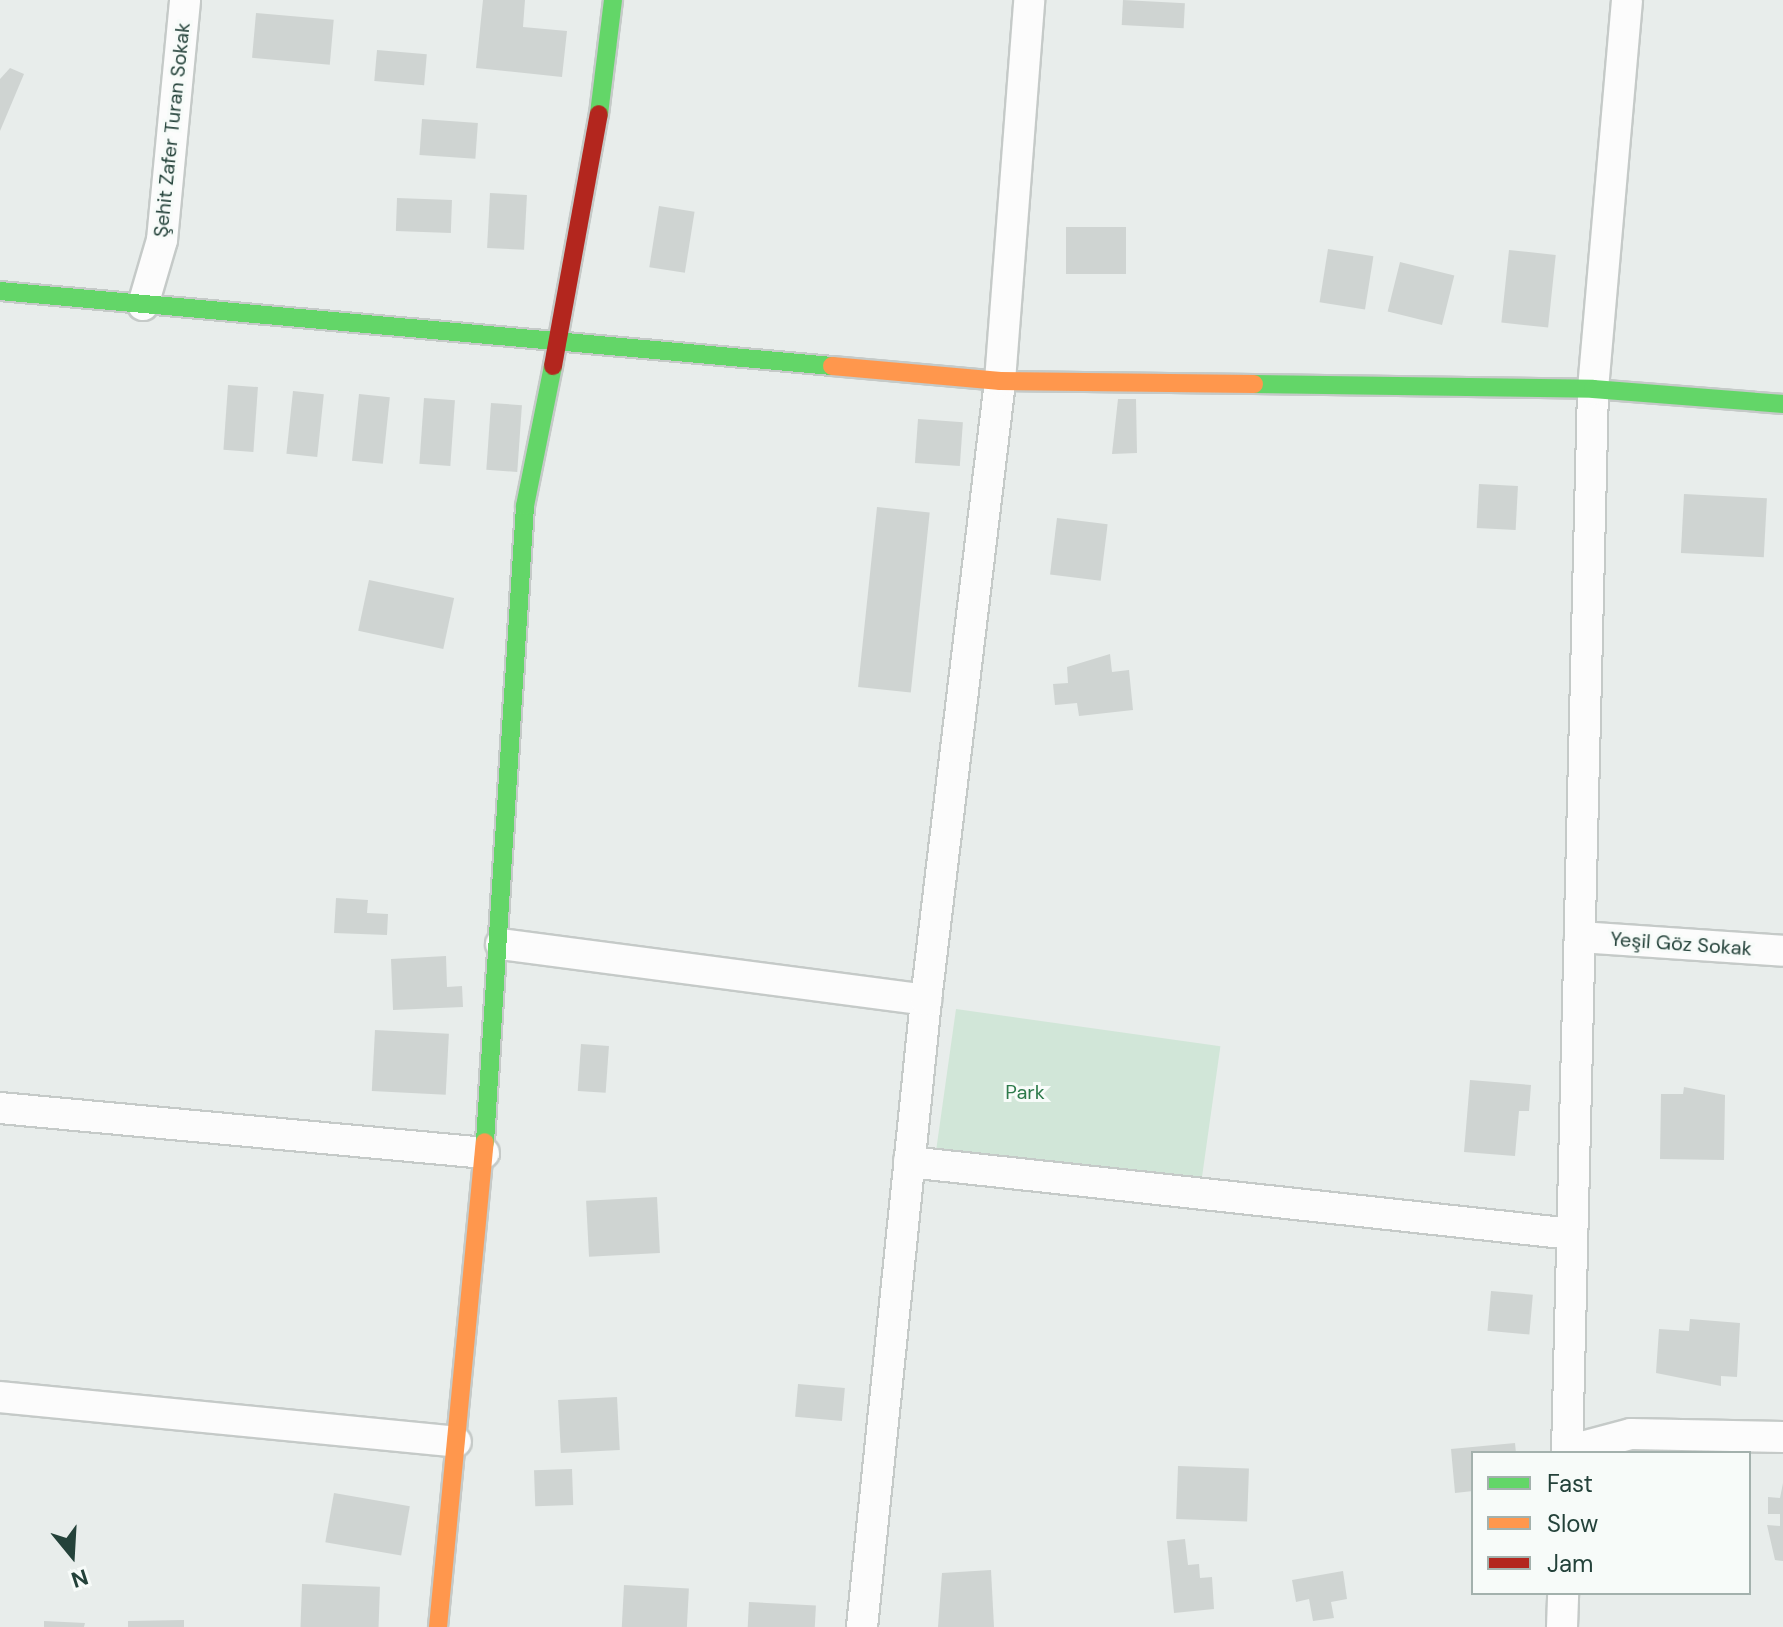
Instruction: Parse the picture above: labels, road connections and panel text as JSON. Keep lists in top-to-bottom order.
{
  "streets": {
    "street": ["Şehit Zafer Turan Sokak", "Yeşil Göz Sokak"]
  },
  "parks": ["Park"],
  "legend": ["Fast", "Slow", "Jam"],
  "north": "bottom"
}
